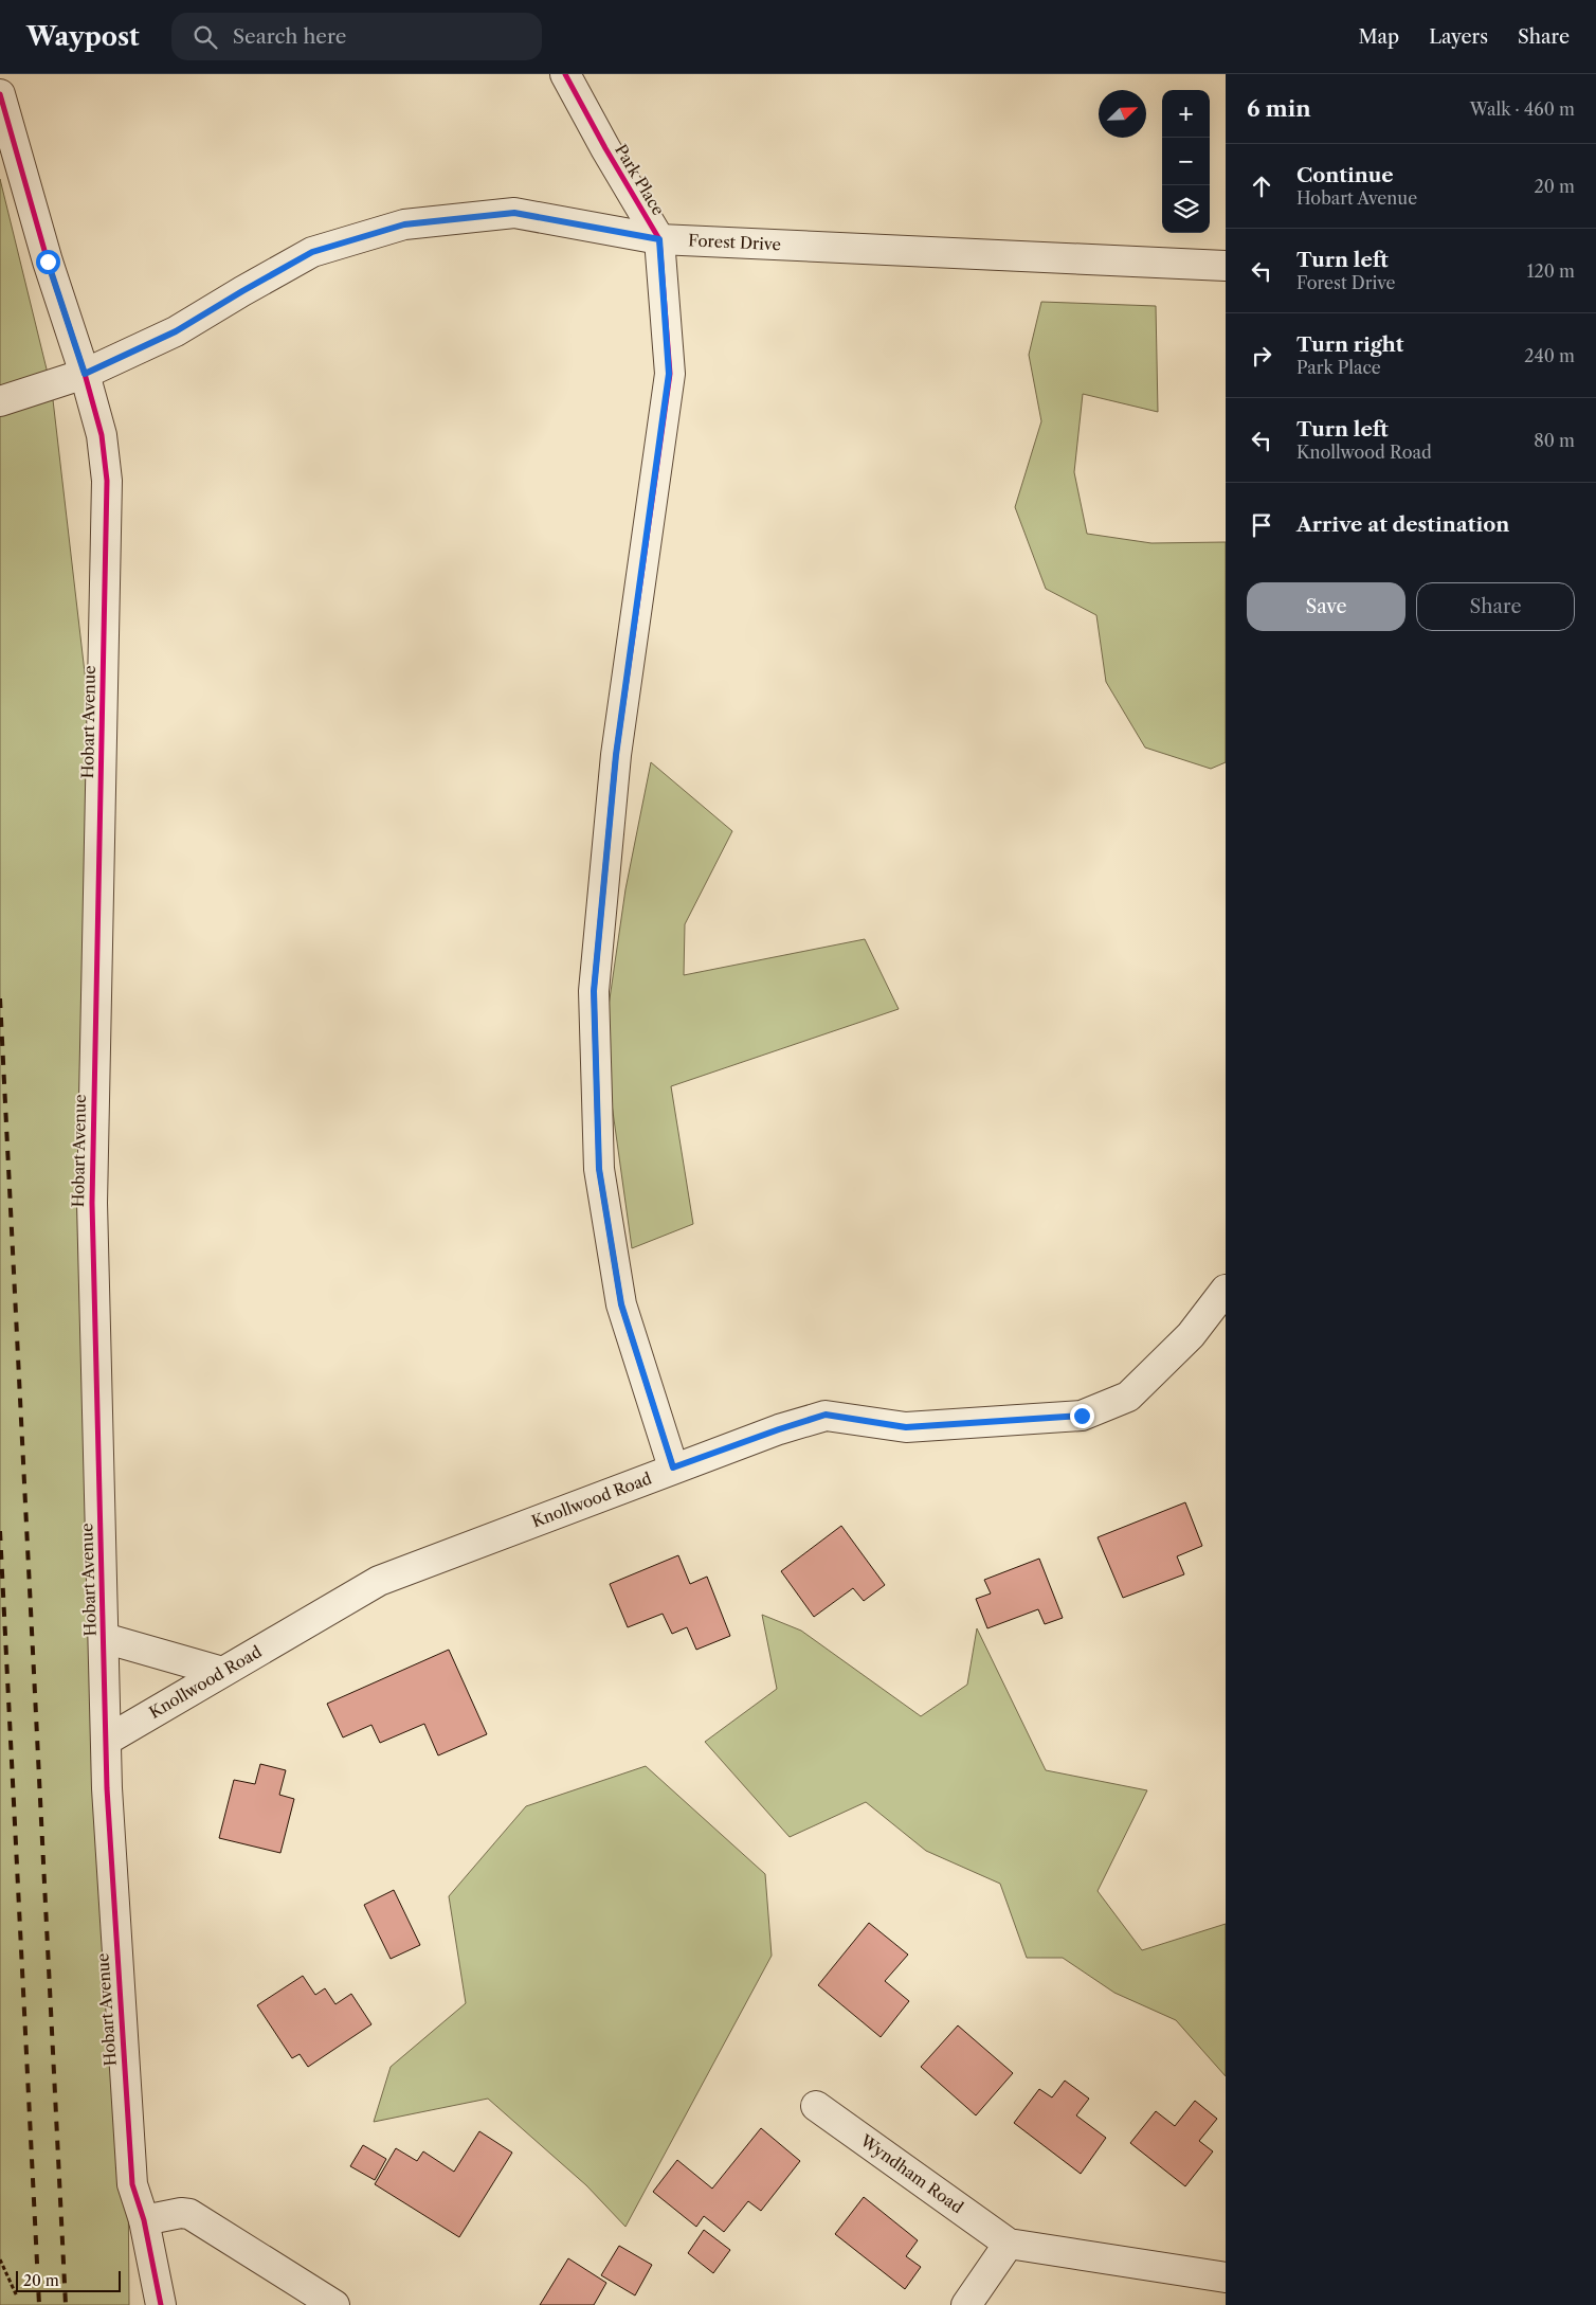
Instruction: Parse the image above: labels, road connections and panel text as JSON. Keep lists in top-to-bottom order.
{
  "streets": {
    "street": [
      "Park Place",
      "Forest Drive",
      "Hobart Avenue",
      "Knollwood Road",
      "Wyndham Road"
    ]
  },
  "crossings": [
    ["Park Place", "Forest Drive"],
    ["Park Place", "Knollwood Road"],
    ["Forest Drive", "Hobart Avenue"],
    ["Hobart Avenue", "Knollwood Road"]
  ],
  "scale_bar": "20 m",
  "north": "top right",
  "page": {
    "header": "Waypost",
    "search": "Search here",
    "nav": ["Map", "Layers", "Share"],
    "heading": ["6 min", "Walk · 460 m"],
    "map_buttons": ["+", "−"],
    "list": [
      ["Continue", "Hobart Avenue", "20 m"],
      ["Turn left", "Forest Drive", "120 m"],
      ["Turn right", "Park Place", "240 m"],
      ["Turn left", "Knollwood Road", "80 m"],
      "Arrive at destination"
    ],
    "buttons": ["Save", "Share"],
    "scale": "20 m"
  }
}
